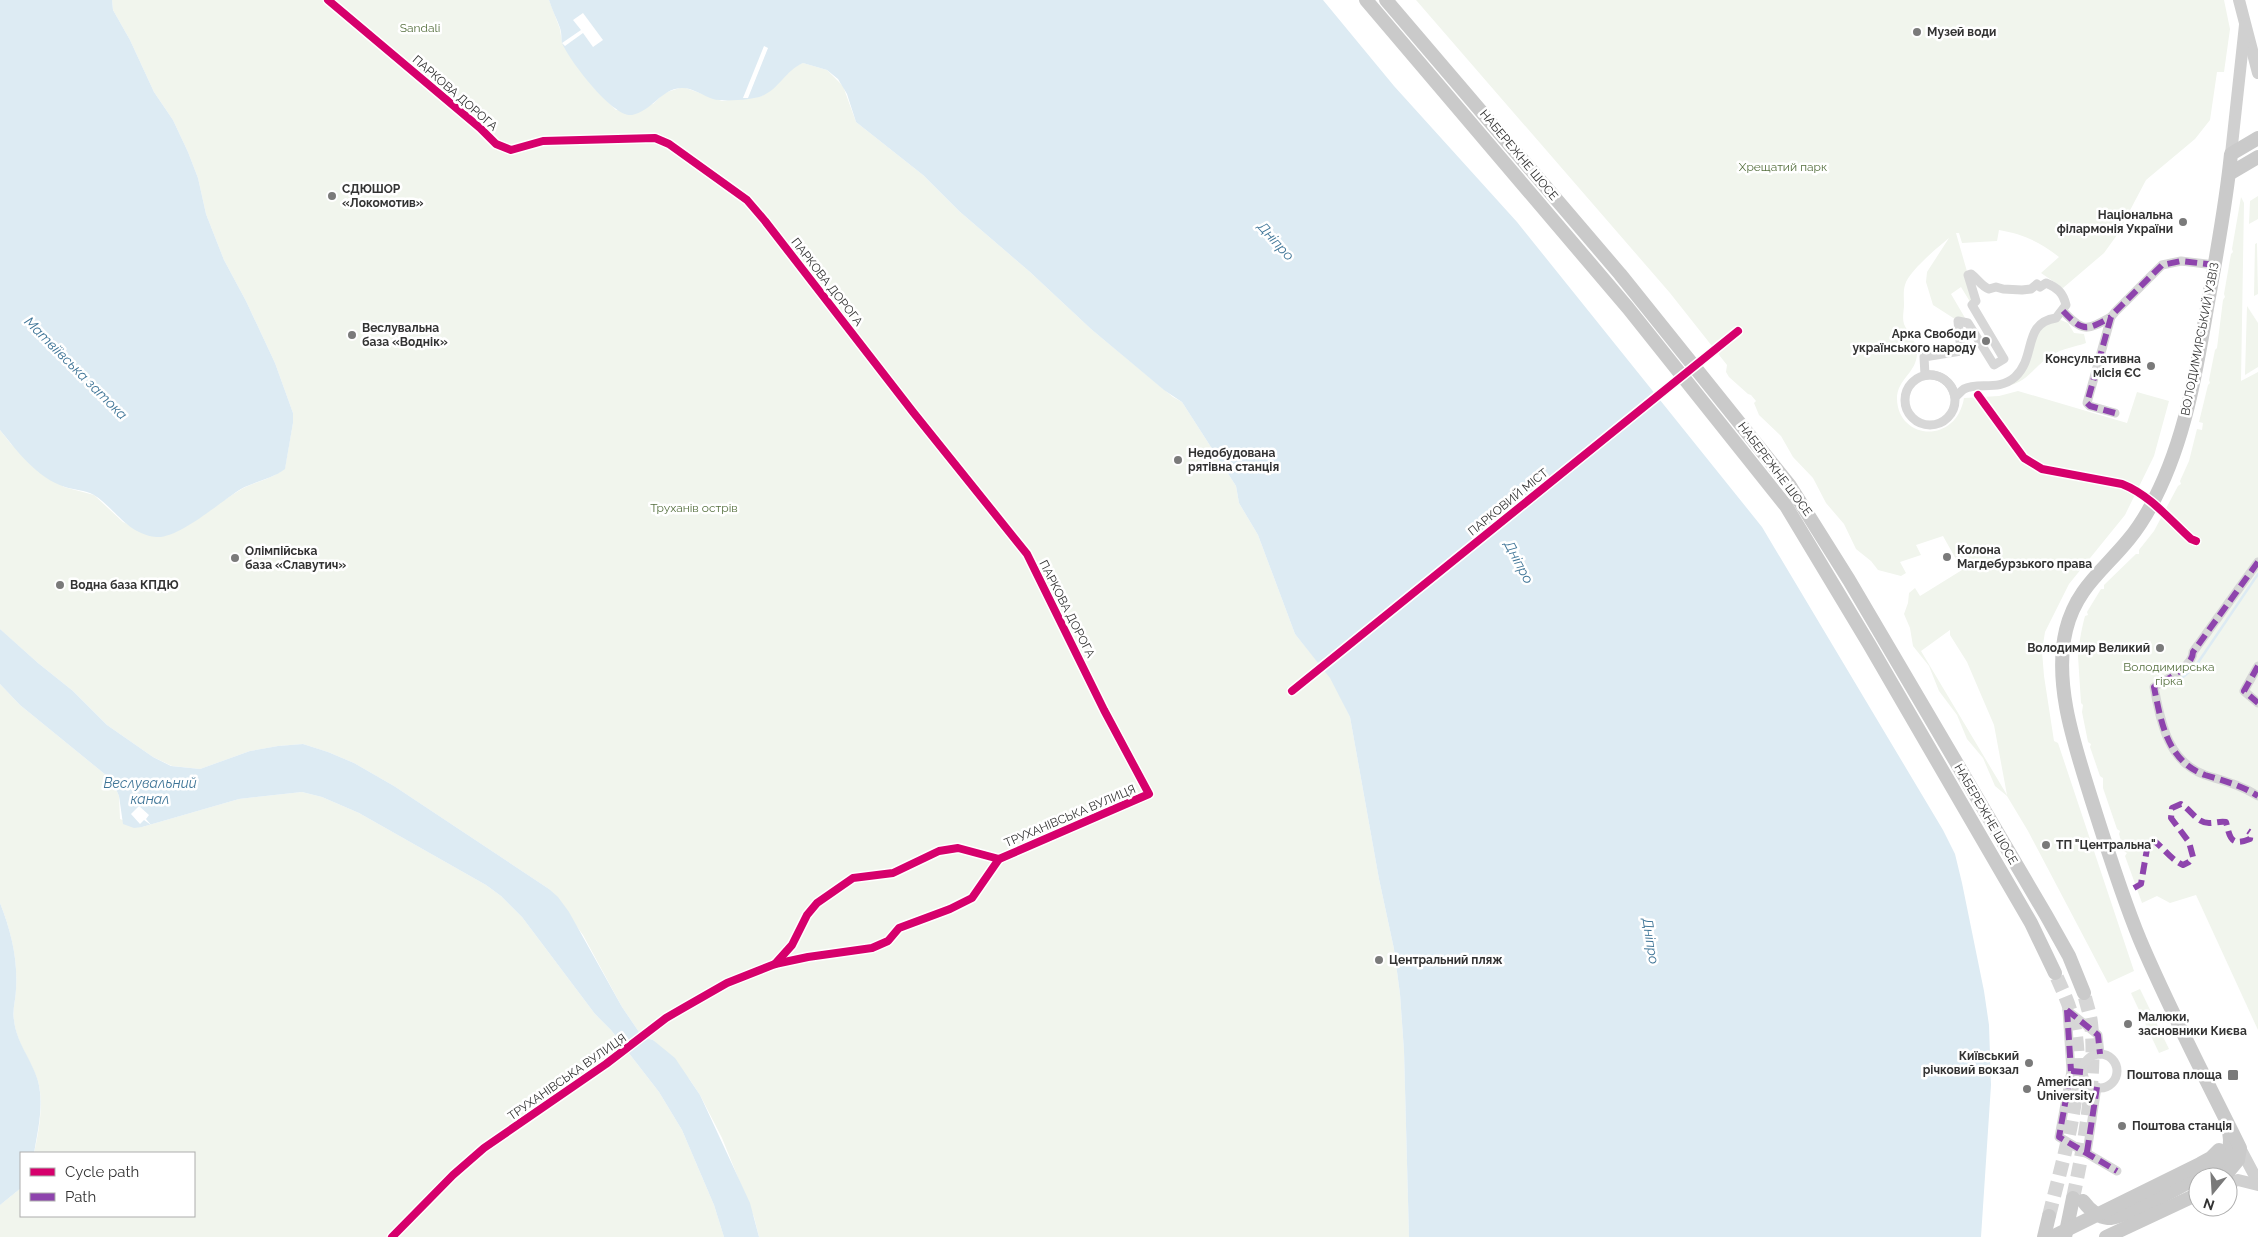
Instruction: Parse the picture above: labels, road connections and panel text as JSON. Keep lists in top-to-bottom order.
{
  "streets": {
    "main road": ["НАБЕРЕЖНЕ ШОСЕ", "ВОЛОДИМИРСЬКИЙ УЗВІЗ"],
    "street": ["ПАРКОВА ДОРОГА", "ТРУХАНІВСЬКА ВУЛИЦЯ"],
    "cycle path": ["ПАРКОВИЙ МІСТ"]
  },
  "crossings": [
    ["ПАРКОВА ДОРОГА", "ТРУХАНІВСЬКА ВУЛИЦЯ"]
  ],
  "water": ["Дніпро", "Матвіївська затока", "Веслувальний канал"],
  "parks": [
    "Sandali",
    "Хрещатий парк",
    "Труханів острів",
    "Володимирська гірка"
  ],
  "places": {
    "other": [
      "Музей води",
      "СДЮШОР «Локомотив»",
      "Національна філармонія України",
      "Веслувальна база «Воднік»",
      "Арка Свободи українського народу",
      "Консультативна місія ЄС",
      "Недобудована рятівна станція",
      "Колона Магдебурзького права",
      "Олімпійська база «Славутич»",
      "Водна база КПДЮ",
      "Володимир Великий",
      "ТП \"Центральна\"",
      "Центральний пляж",
      "Малюки, засновники Києва",
      "Київський річковий вокзал",
      "American University",
      "Поштова станція"
    ],
    "transit": ["Поштова площа"]
  },
  "legend": ["Cycle path", "Path"],
  "north": "bottom"
}
